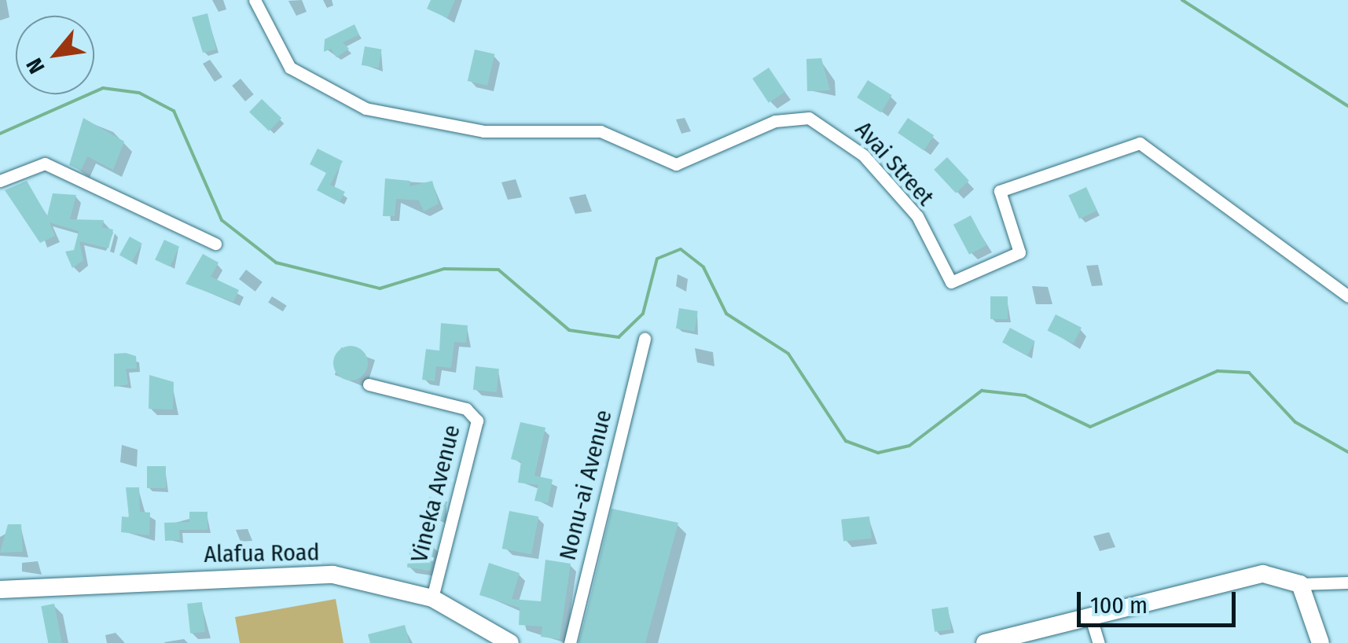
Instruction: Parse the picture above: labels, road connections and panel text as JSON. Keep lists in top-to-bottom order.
{
  "streets": {
    "street": [
      "Avai Street",
      "Nonu-ai Avenue",
      "Vineka Avenue",
      "Alafua Road"
    ]
  },
  "crossings": [
    ["Vineka Avenue", "Alafua Road"]
  ],
  "scale_bar": "100 m",
  "north": "bottom left"
}
